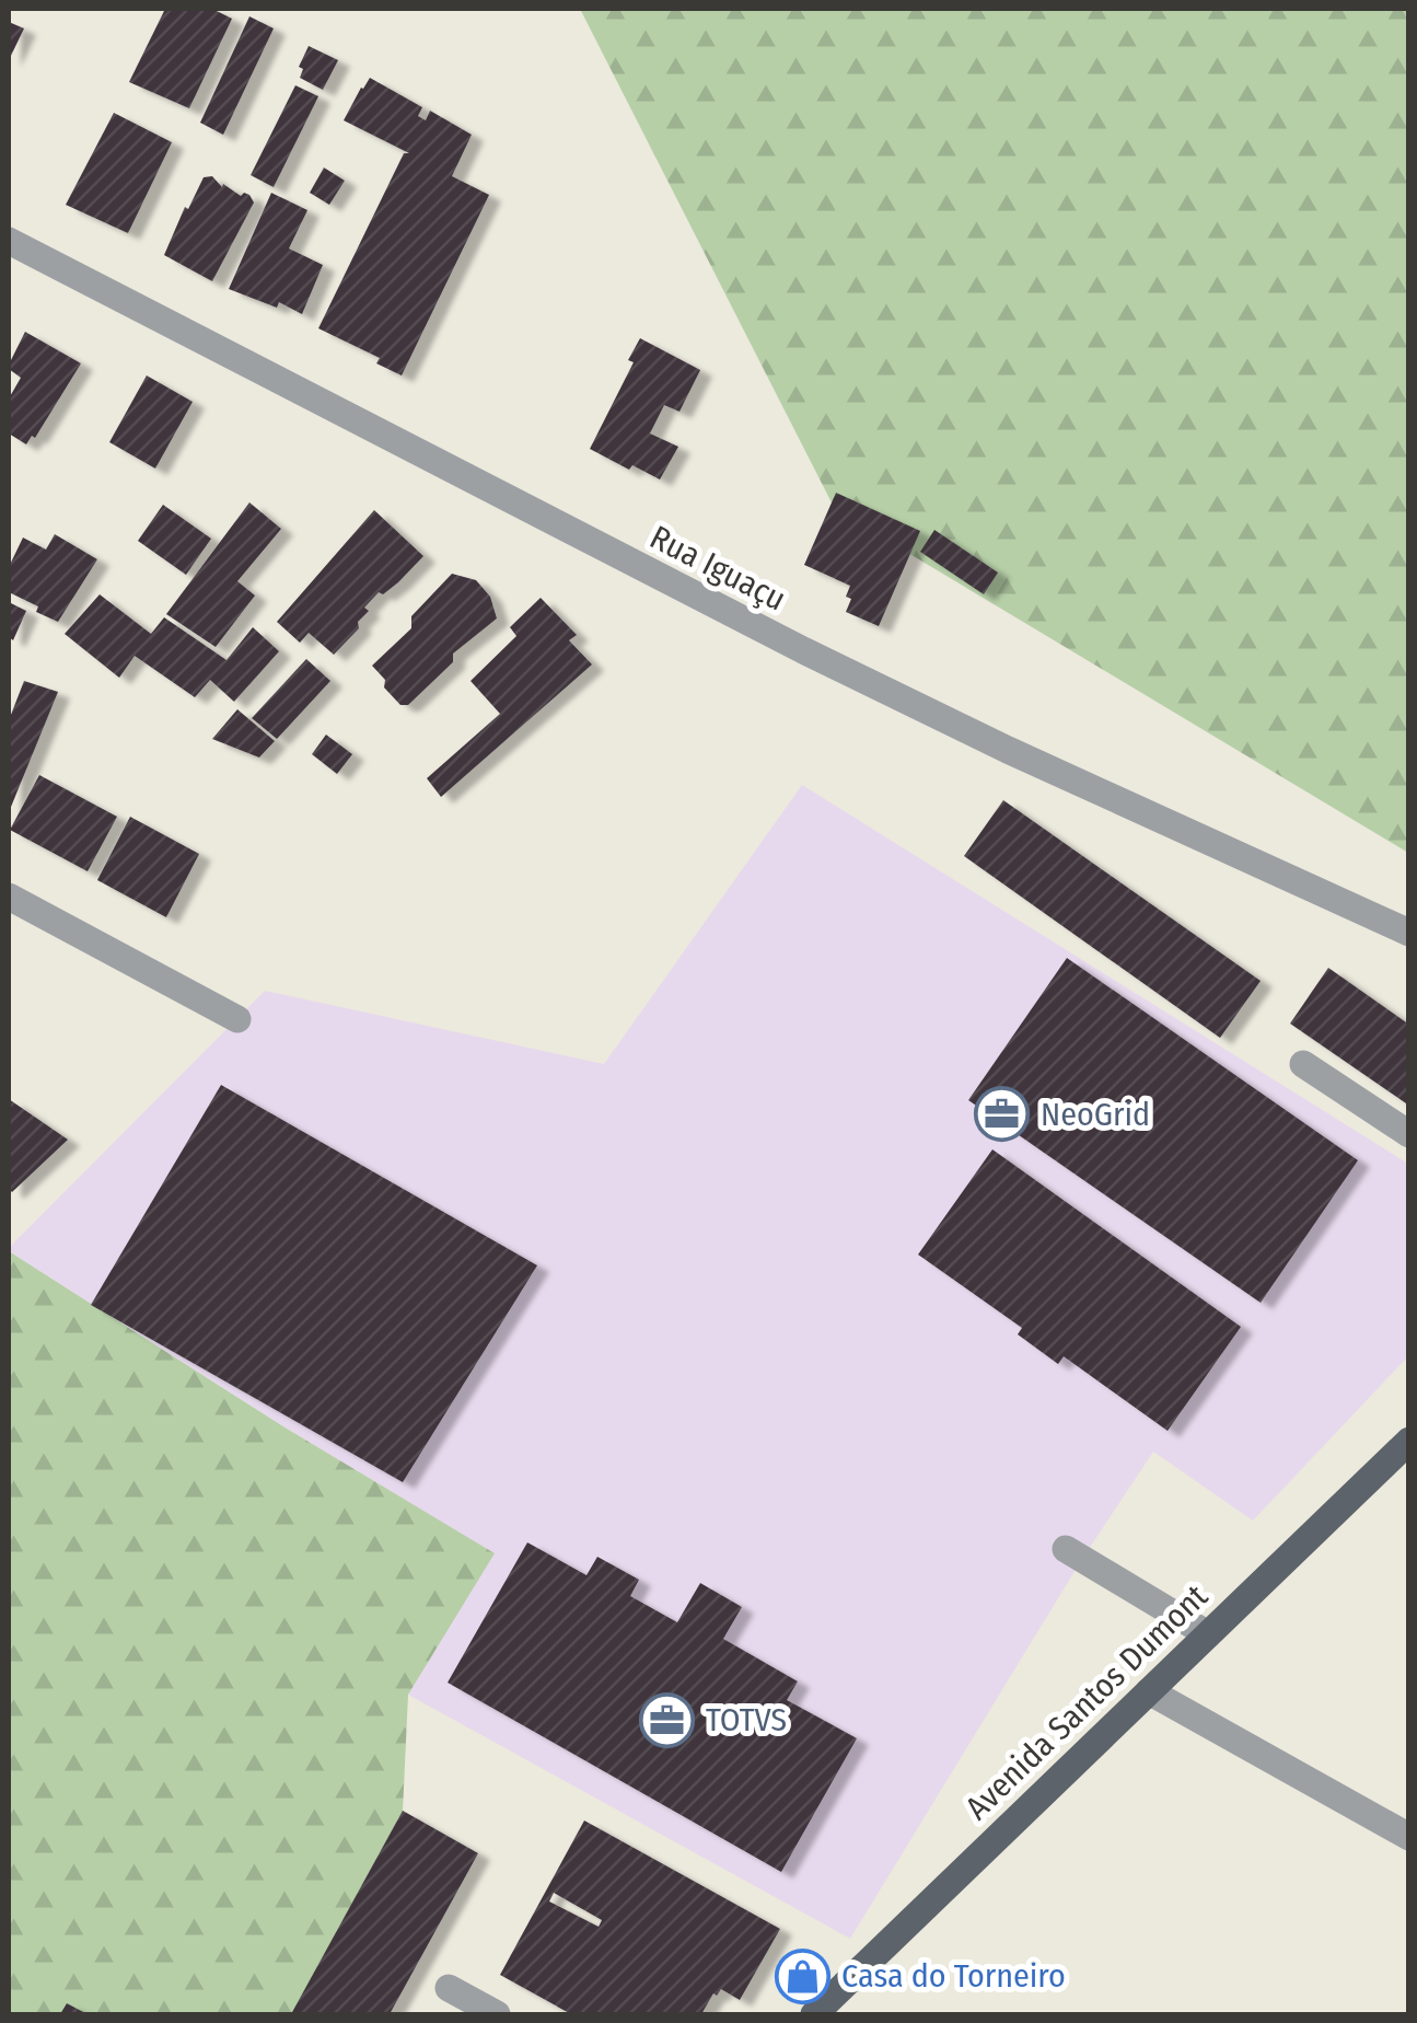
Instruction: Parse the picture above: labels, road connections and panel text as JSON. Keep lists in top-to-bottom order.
{
  "streets": {
    "main road": ["Avenida Santos Dumont"],
    "street": ["Rua Iguaçu"]
  },
  "places": {
    "office": ["NeoGrid", "TOTVS"],
    "shop": ["Casa do Torneiro"]
  }
}
